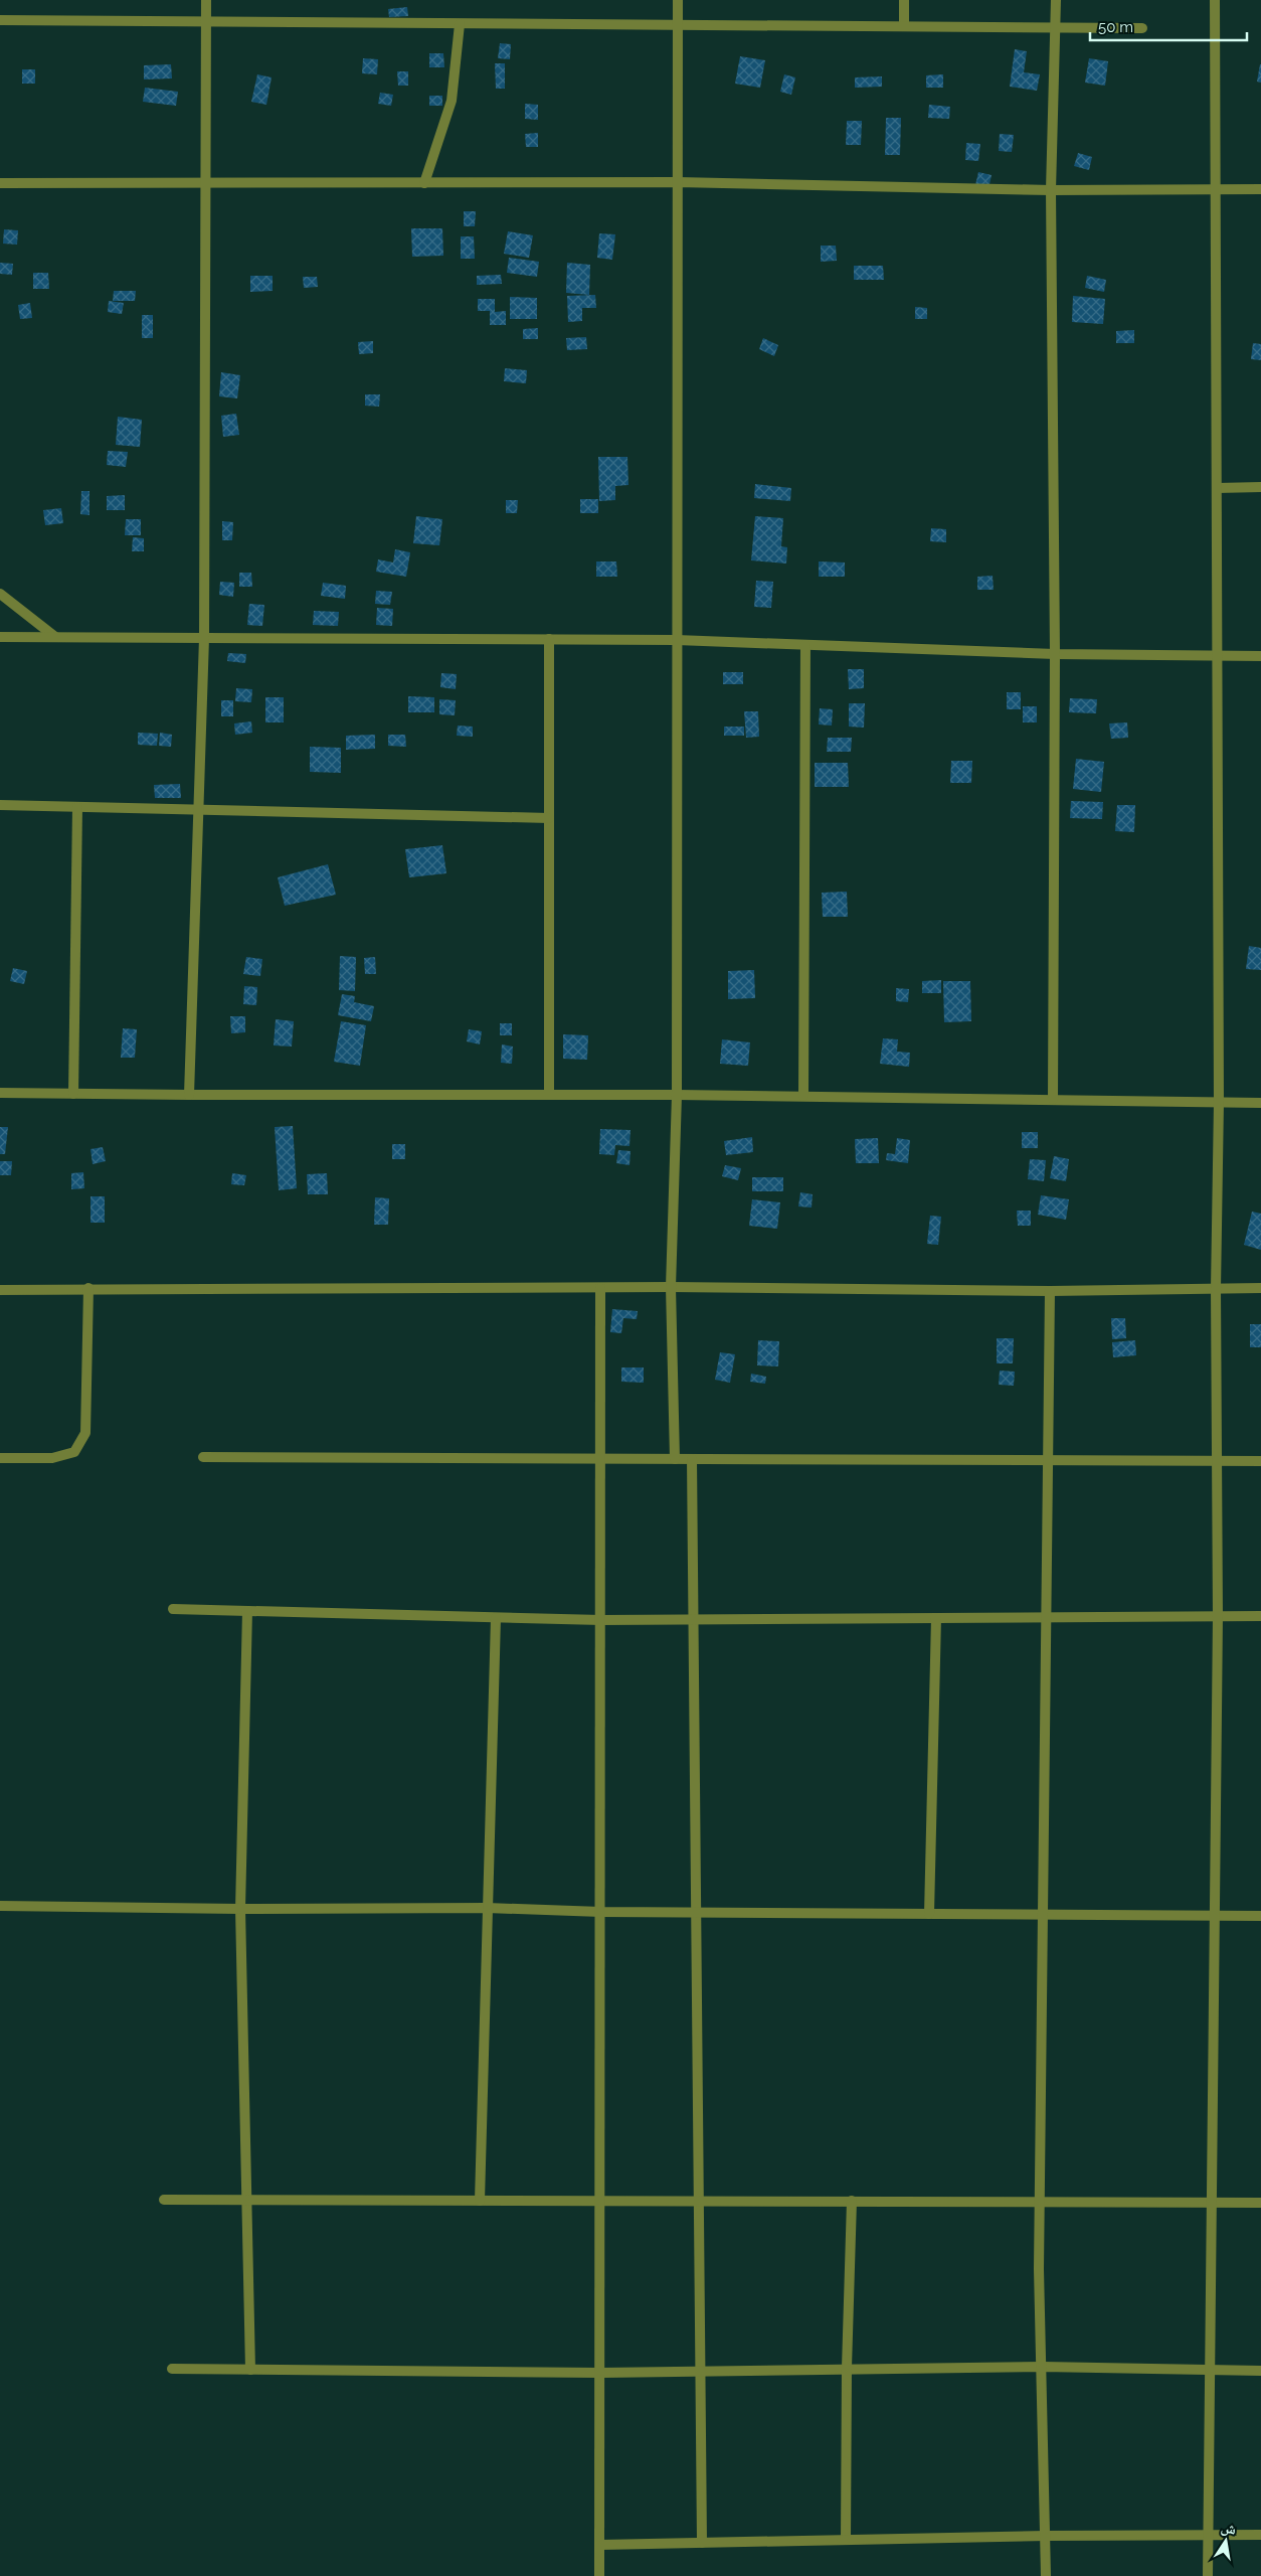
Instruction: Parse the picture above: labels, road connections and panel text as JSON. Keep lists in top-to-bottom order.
{
  "scale_bar": "50 m",
  "north": "top"
}
